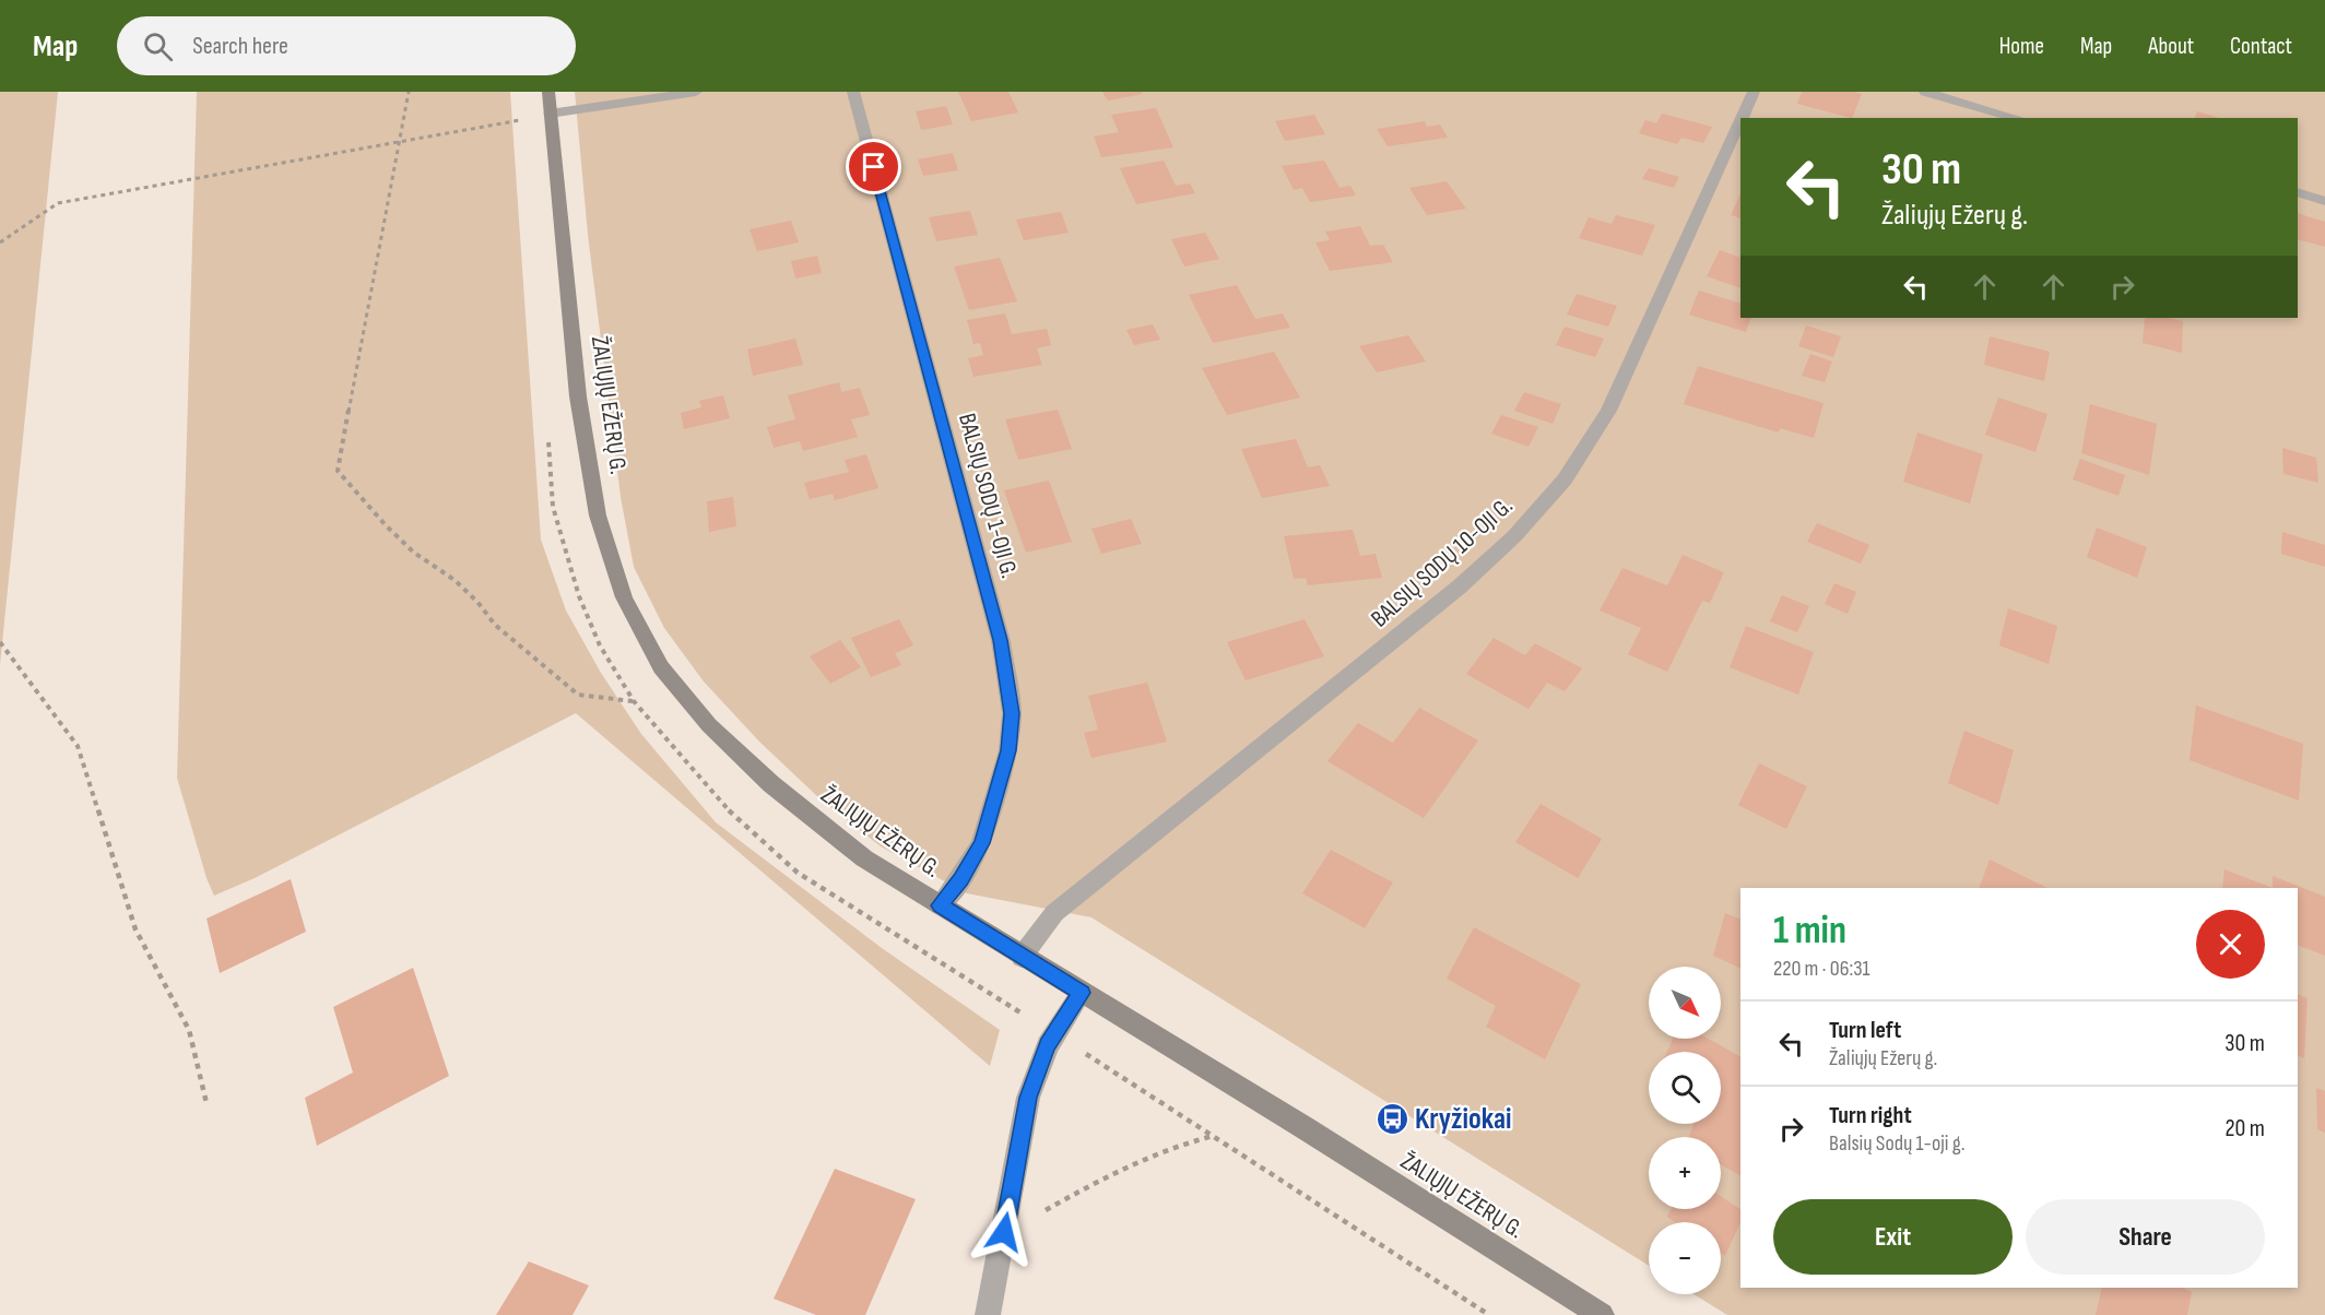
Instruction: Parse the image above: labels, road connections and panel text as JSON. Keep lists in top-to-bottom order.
{
  "streets": {
    "main road": ["ŽALIŲJŲ EŽERŲ G."],
    "street": ["BALSIŲ SODŲ 1-OJI G.", "BALSIŲ SODŲ 10-OJI G."]
  },
  "crossings": [
    ["ŽALIŲJŲ EŽERŲ G.", "BALSIŲ SODŲ 1-OJI G."],
    ["ŽALIŲJŲ EŽERŲ G.", "BALSIŲ SODŲ 10-OJI G."]
  ],
  "places": {
    "bus stop": ["Kryžiokai"]
  },
  "north": "bottom right",
  "page": {
    "header": "Map",
    "search": "Search here",
    "nav": [
      "Home",
      "Map",
      "About",
      "Contact"
    ],
    "turn": ["30 m", "Žaliųjų Ežerų g."],
    "heading": ["1 min", "220 m · 06:31"],
    "map_buttons": ["+", "−"],
    "list": [
      {
        "name": "Turn left",
        "note": "Žaliųjų Ežerų g.",
        "value": "30 m"
      },
      {
        "name": "Turn right",
        "note": "Balsių Sodų 1-oji g.",
        "value": "20 m"
      }
    ],
    "buttons": ["Exit", "Share"]
  }
}
